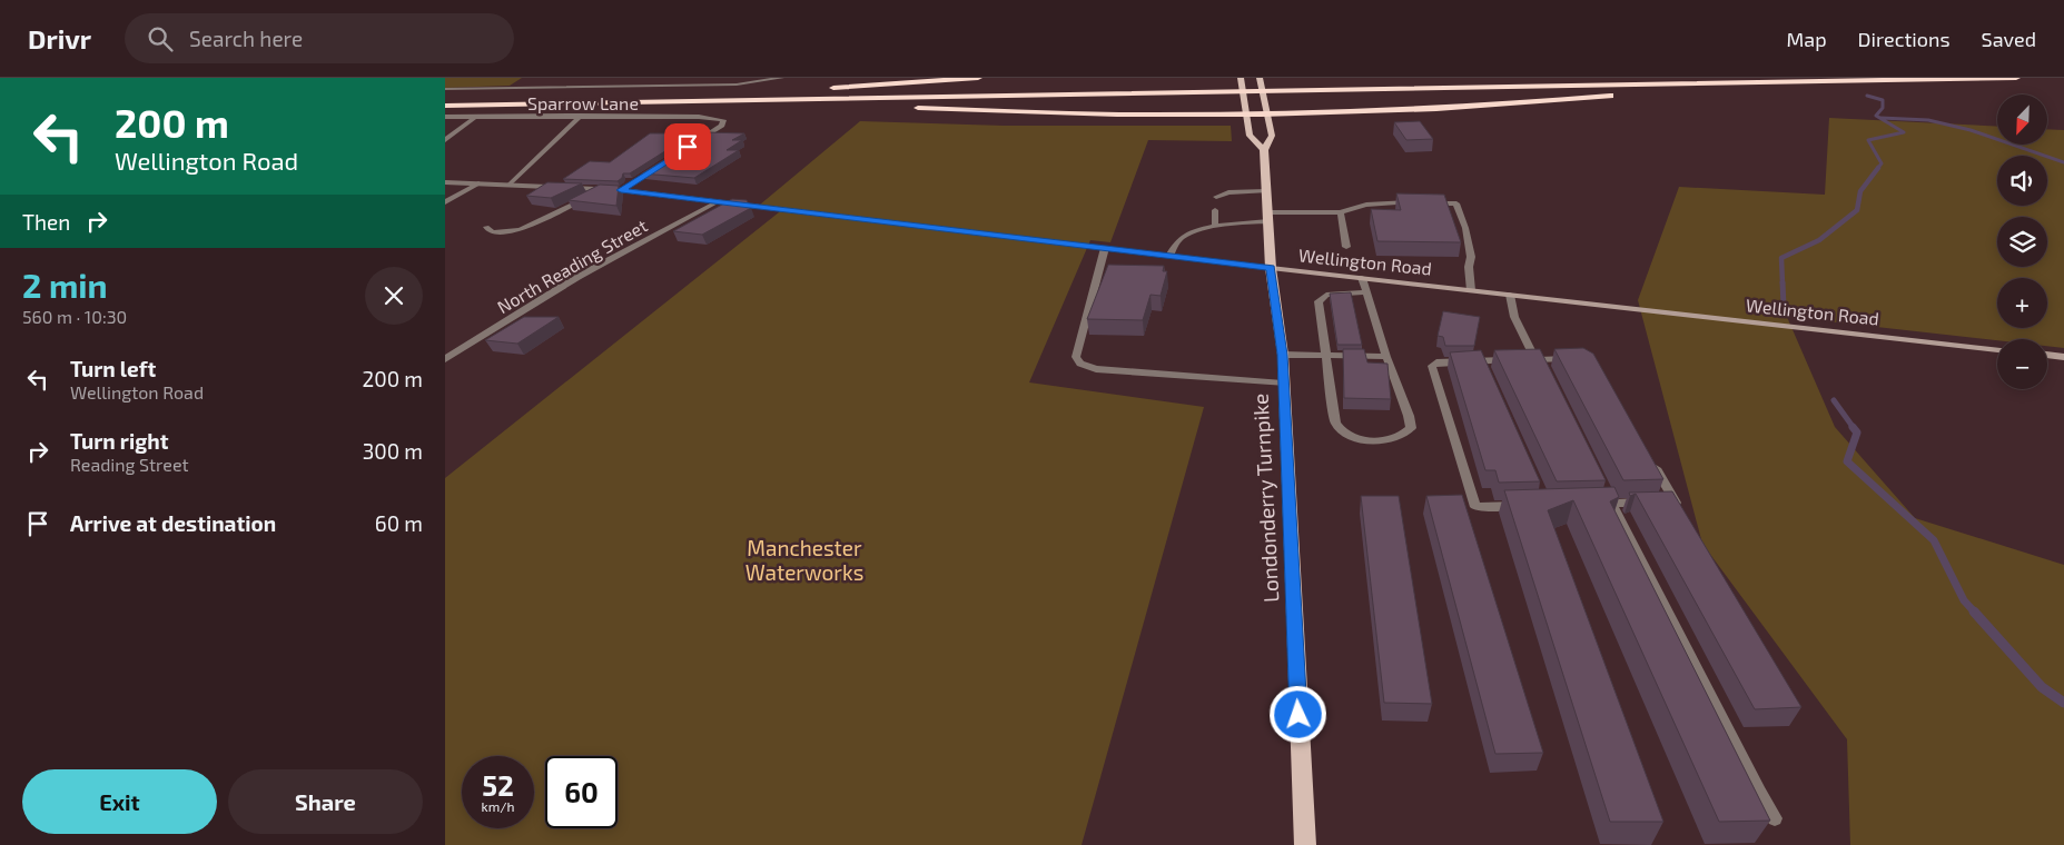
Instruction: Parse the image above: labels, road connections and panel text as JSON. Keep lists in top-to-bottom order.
{
  "streets": {
    "main road": ["Wellington Road", "Londonderry Turnpike"],
    "street": ["Sparrow Lane", "North Reading Street"]
  },
  "crossings": [
    ["Wellington Road", "North Reading Street"],
    ["Wellington Road", "Londonderry Turnpike"]
  ],
  "parks": ["Manchester Waterworks"],
  "north": "bottom left",
  "page": {
    "header": "Drivr",
    "search": "Search here",
    "nav": ["Map", "Directions", "Saved"],
    "turn": ["200 m", "Wellington Road"],
    "map_buttons": ["+", "−"],
    "then": "Then",
    "heading": ["2 min", "560 m · 10:30"],
    "list": [
      {
        "name": "Turn left",
        "note": "Wellington Road",
        "value": "200 m"
      },
      {
        "name": "Turn right",
        "note": "Reading Street",
        "value": "300 m"
      },
      {
        "name": "Arrive at destination",
        "value": "60 m"
      }
    ],
    "speed": "52 km/h",
    "limit": "60",
    "buttons": ["Exit", "Share"]
  }
}
